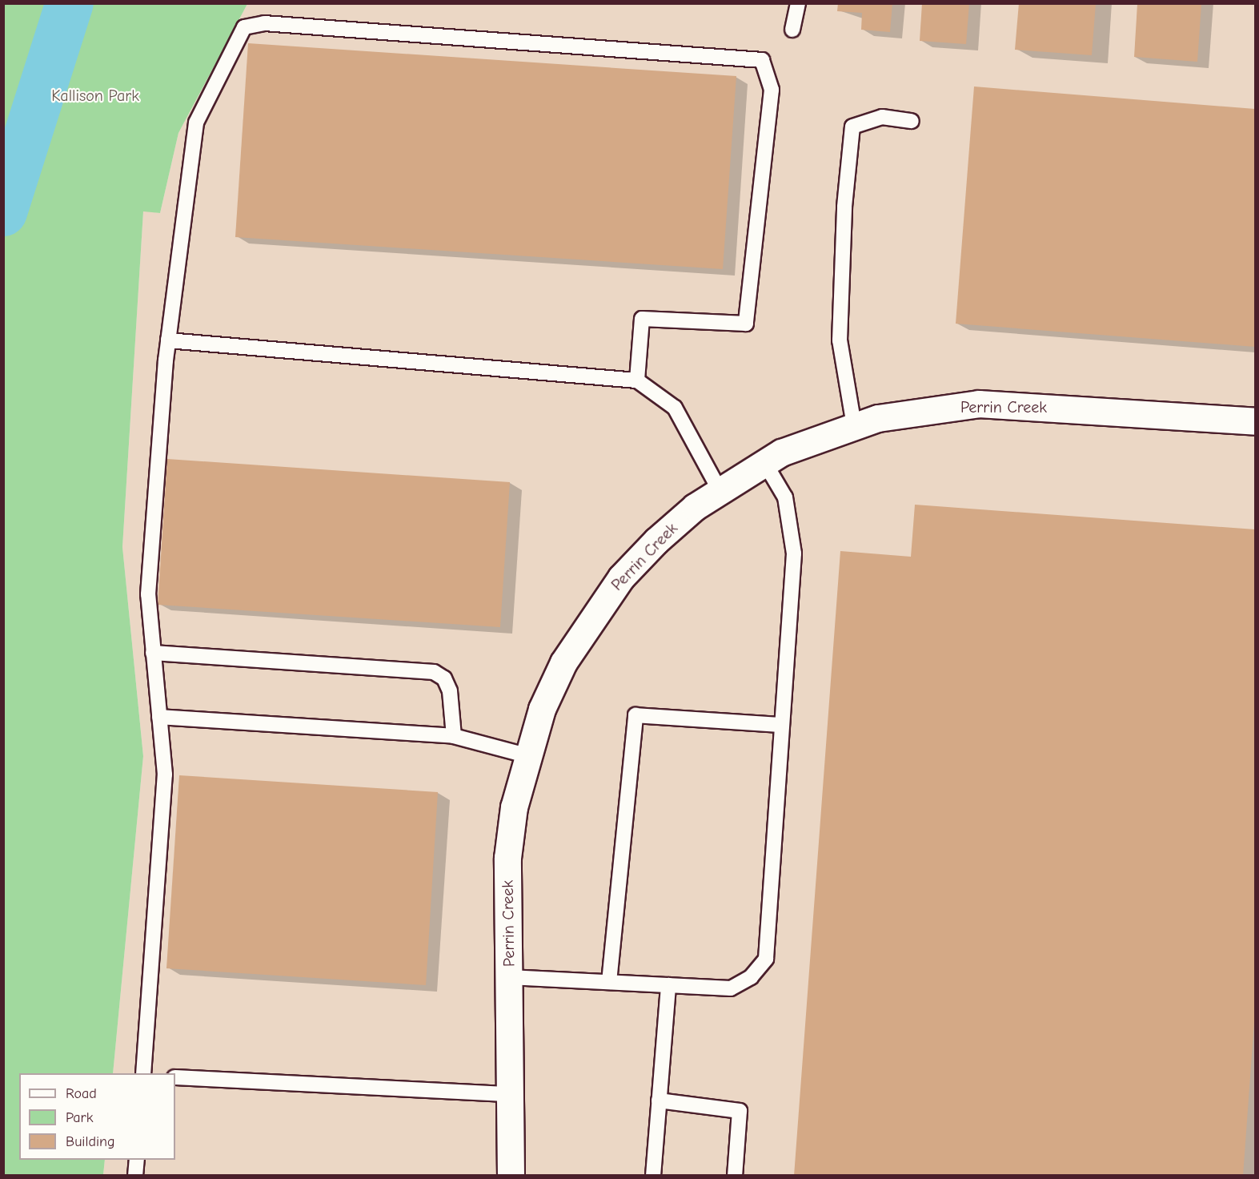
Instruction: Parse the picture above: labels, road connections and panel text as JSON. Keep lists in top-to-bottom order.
{
  "streets": {
    "street": ["Perrin Creek"]
  },
  "parks": ["Kallison Park"],
  "legend": ["Road", "Park", "Building"]
}
